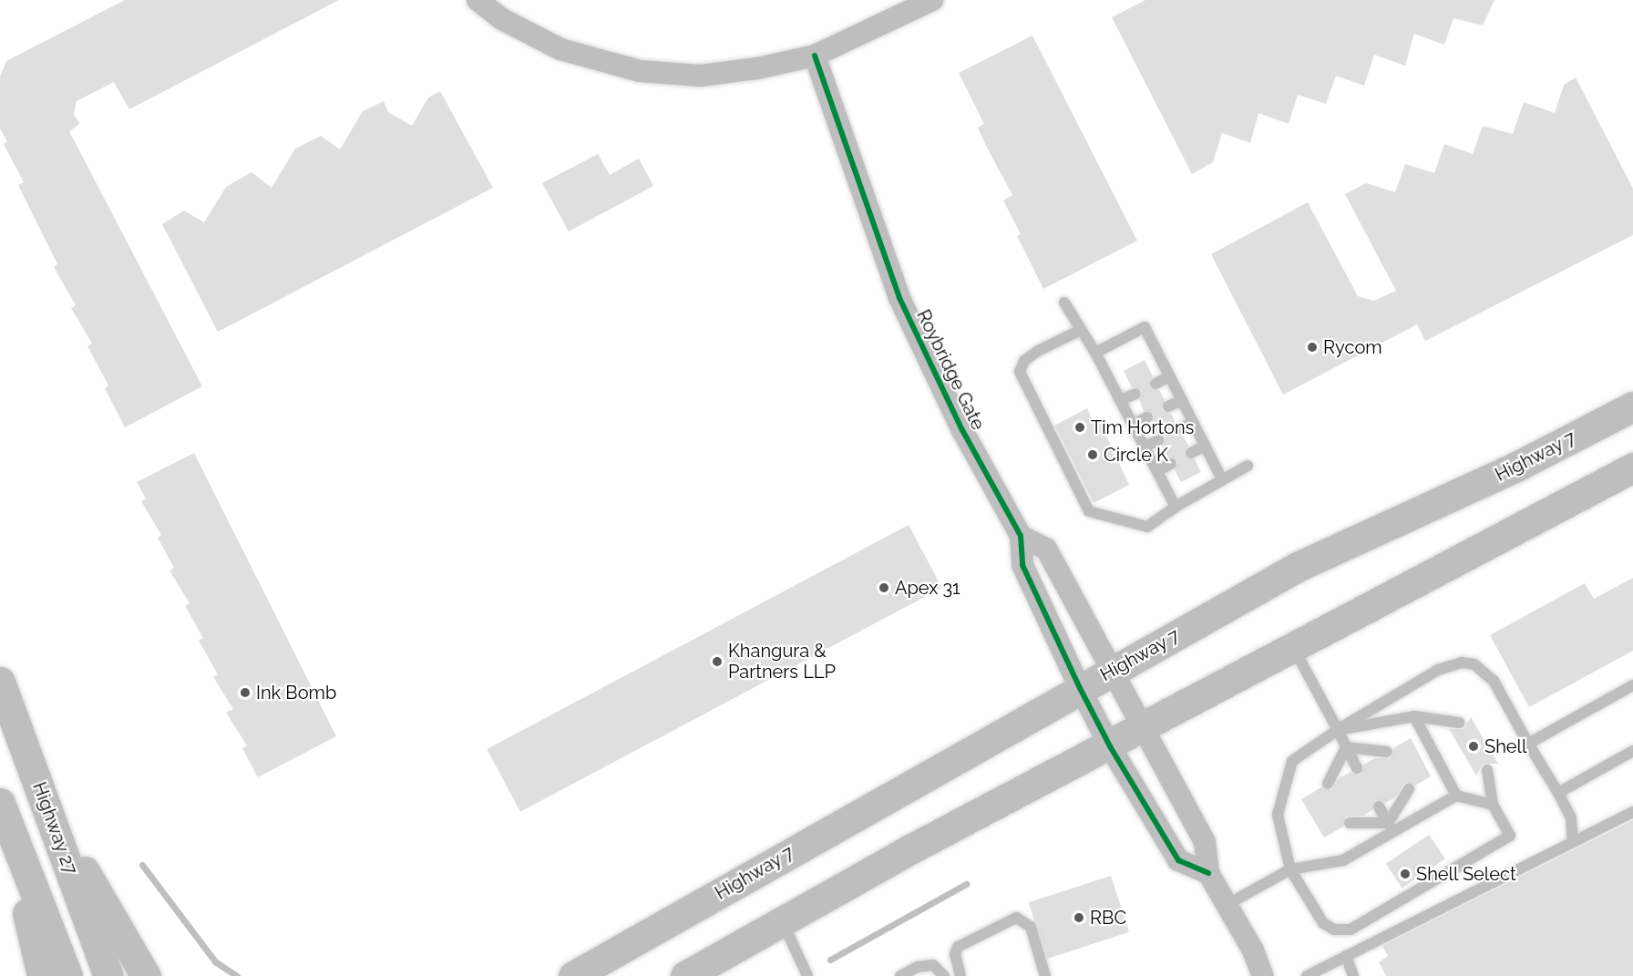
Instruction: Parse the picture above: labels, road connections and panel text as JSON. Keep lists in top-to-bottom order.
{
  "streets": {
    "main road": ["Highway 7", "Highway 27"],
    "street": ["Roybridge Gate"]
  },
  "crossings": [
    ["Roybridge Gate", "Highway 7"]
  ],
  "places": [
    "Rycom",
    "Tim Hortons",
    "Circle K",
    "Apex 31",
    "Khangura & Partners LLP",
    "Ink Bomb",
    "Shell",
    "Shell Select",
    "RBC"
  ]
}
